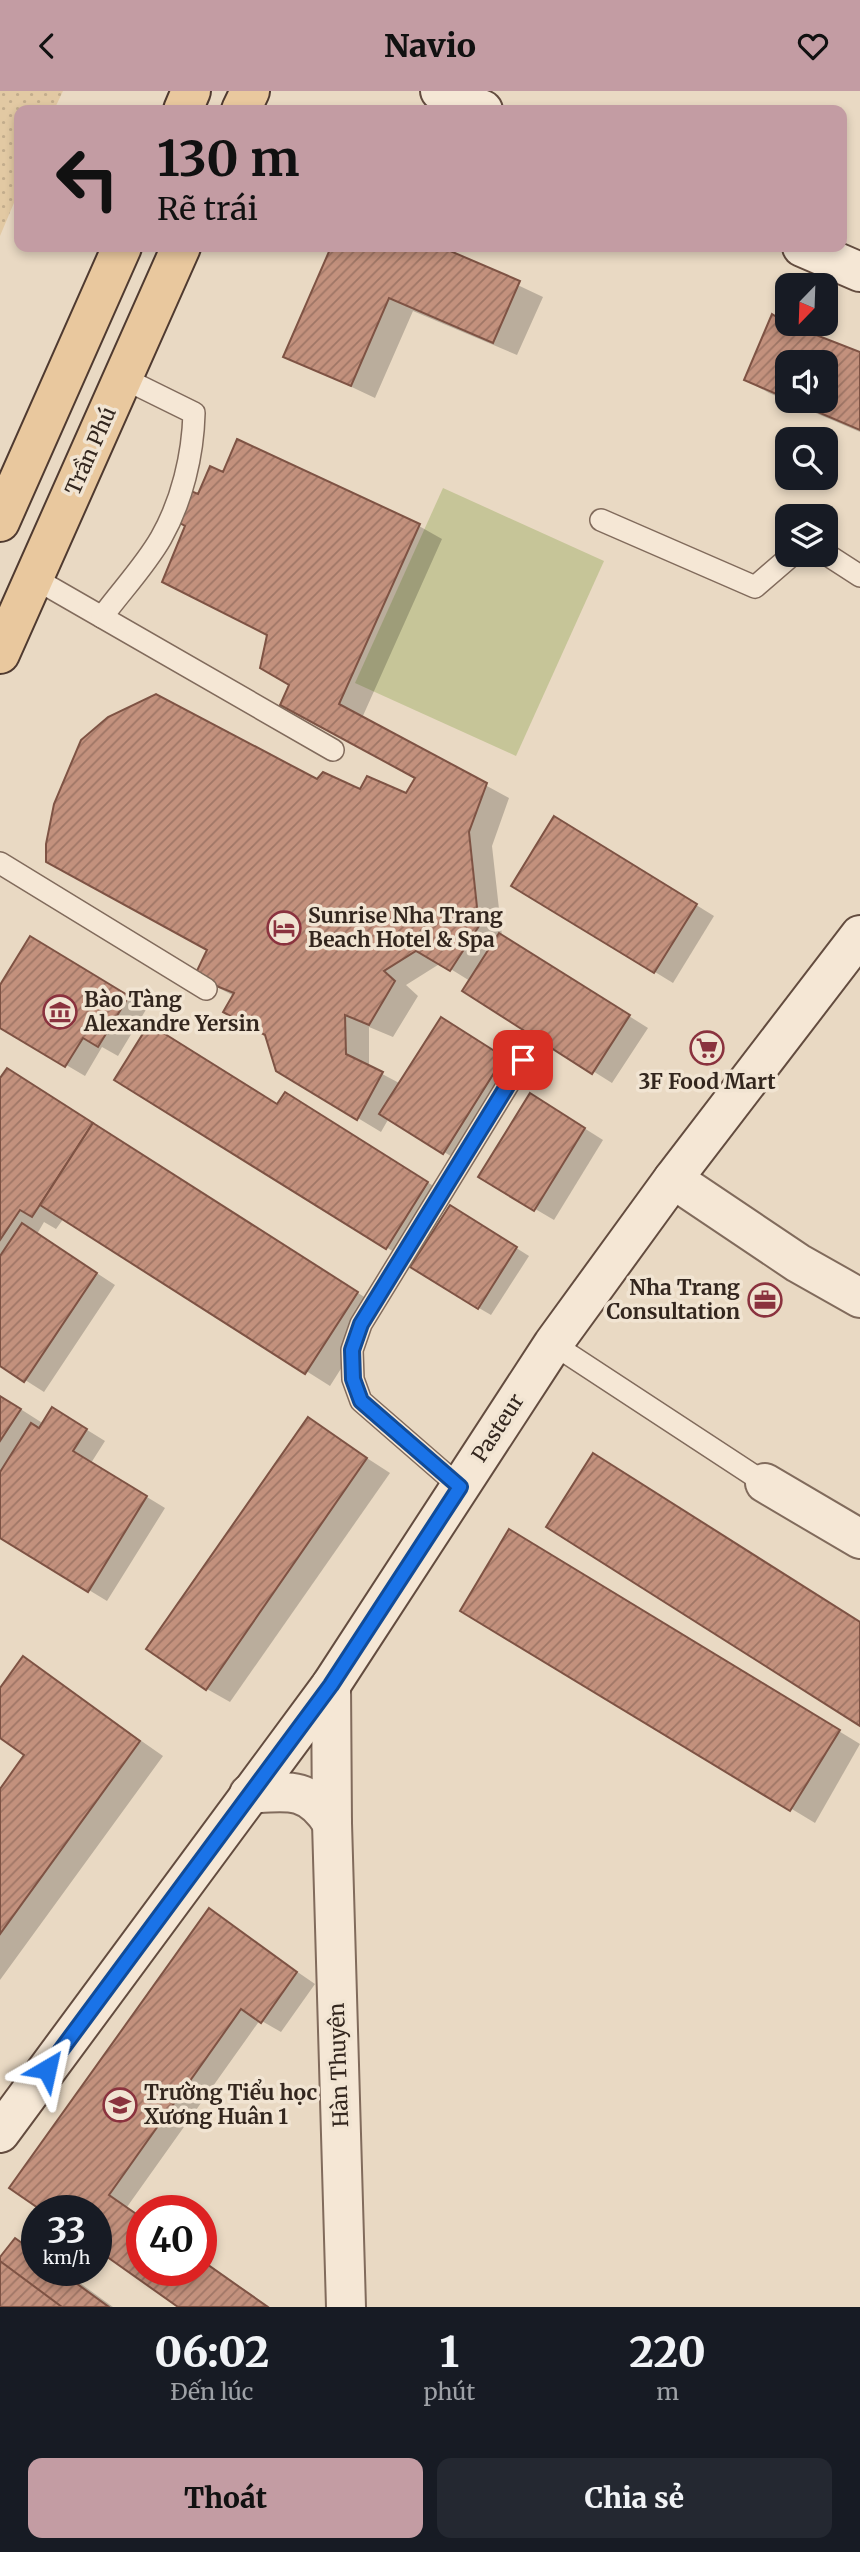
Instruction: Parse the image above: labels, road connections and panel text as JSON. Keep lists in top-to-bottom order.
{
  "streets": {
    "main road": ["Trần Phú"],
    "street": ["Pasteur", "Hàn Thuyên"]
  },
  "crossings": [
    ["Pasteur", "Hàn Thuyên"]
  ],
  "places": {
    "hotel": ["Sunrise Nha Trang Beach Hotel & Spa"],
    "museum": ["Bào Tàng Alexandre Yersin"],
    "supermarket": ["3F Food Mart"],
    "office": ["Nha Trang Consultation"],
    "school or university": ["Trường Tiểu học Xương Huân 1"]
  },
  "north": "bottom left",
  "page": {
    "header": "Navio",
    "turn": ["130 m", "Rẽ trái"],
    "speed": "33 km/h",
    "limit": "40",
    "eta": [
      "06:02",
      "Đến lúc",
      "1",
      "phút",
      "220",
      "m"
    ],
    "buttons": ["Thoát", "Chia sẻ"]
  }
}
